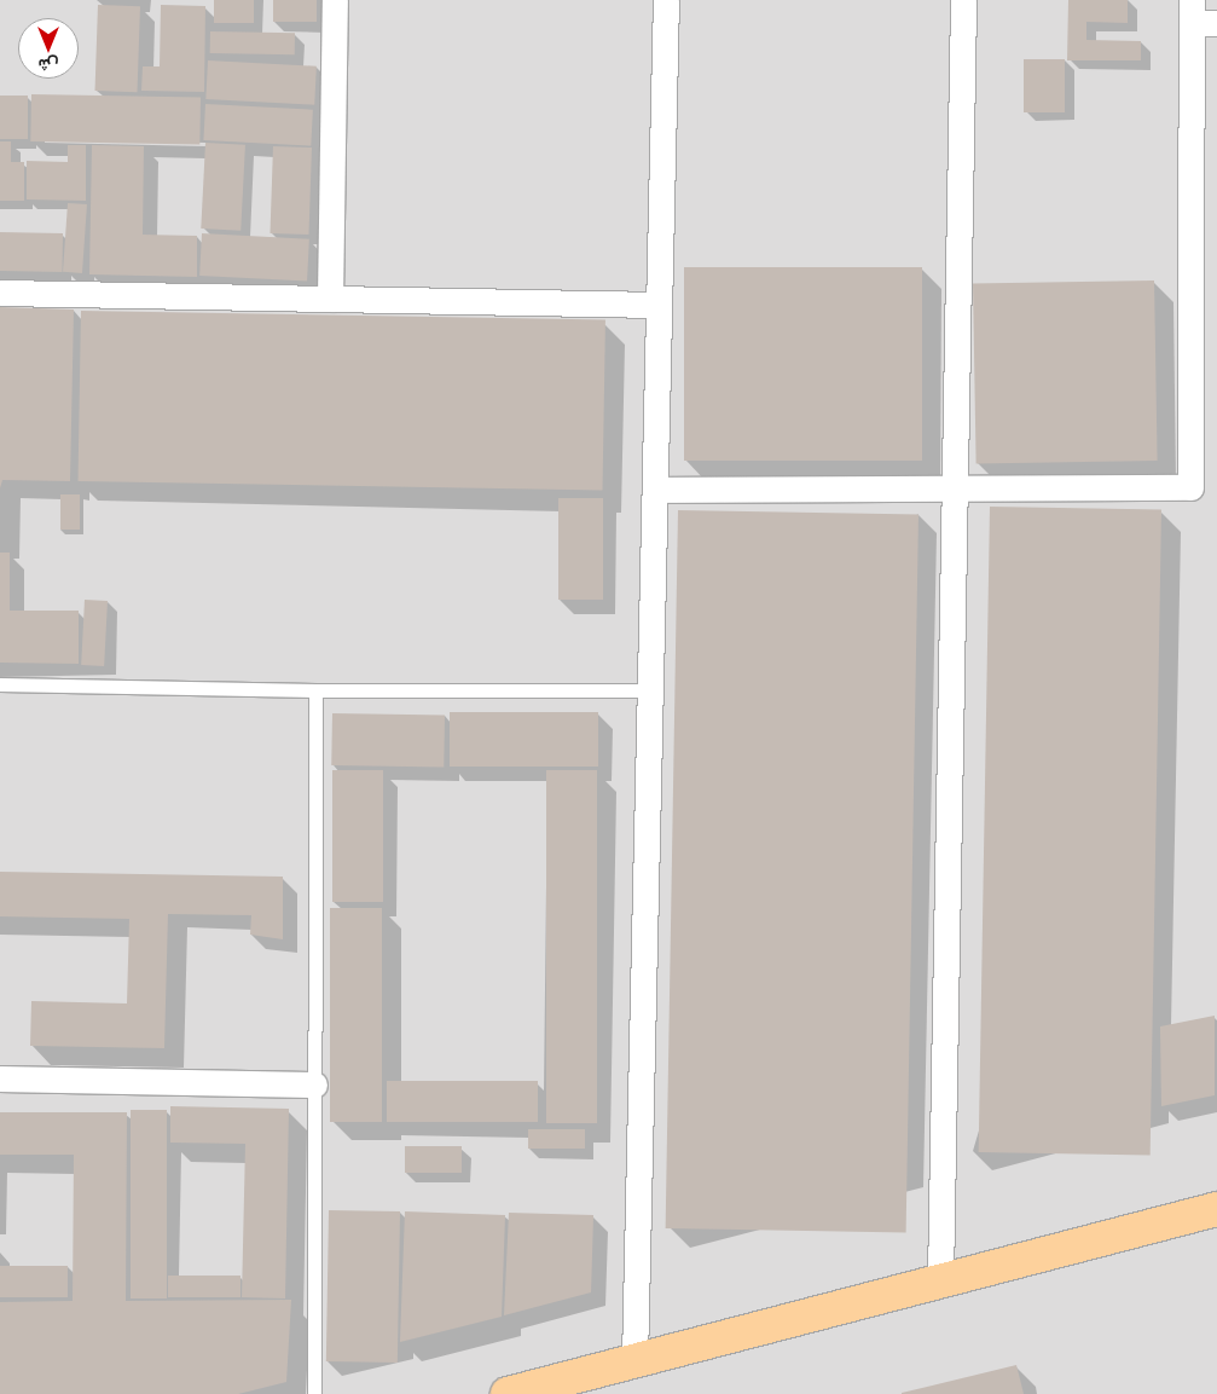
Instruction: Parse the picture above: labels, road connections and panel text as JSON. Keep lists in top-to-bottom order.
{
  "north": "bottom"
}
